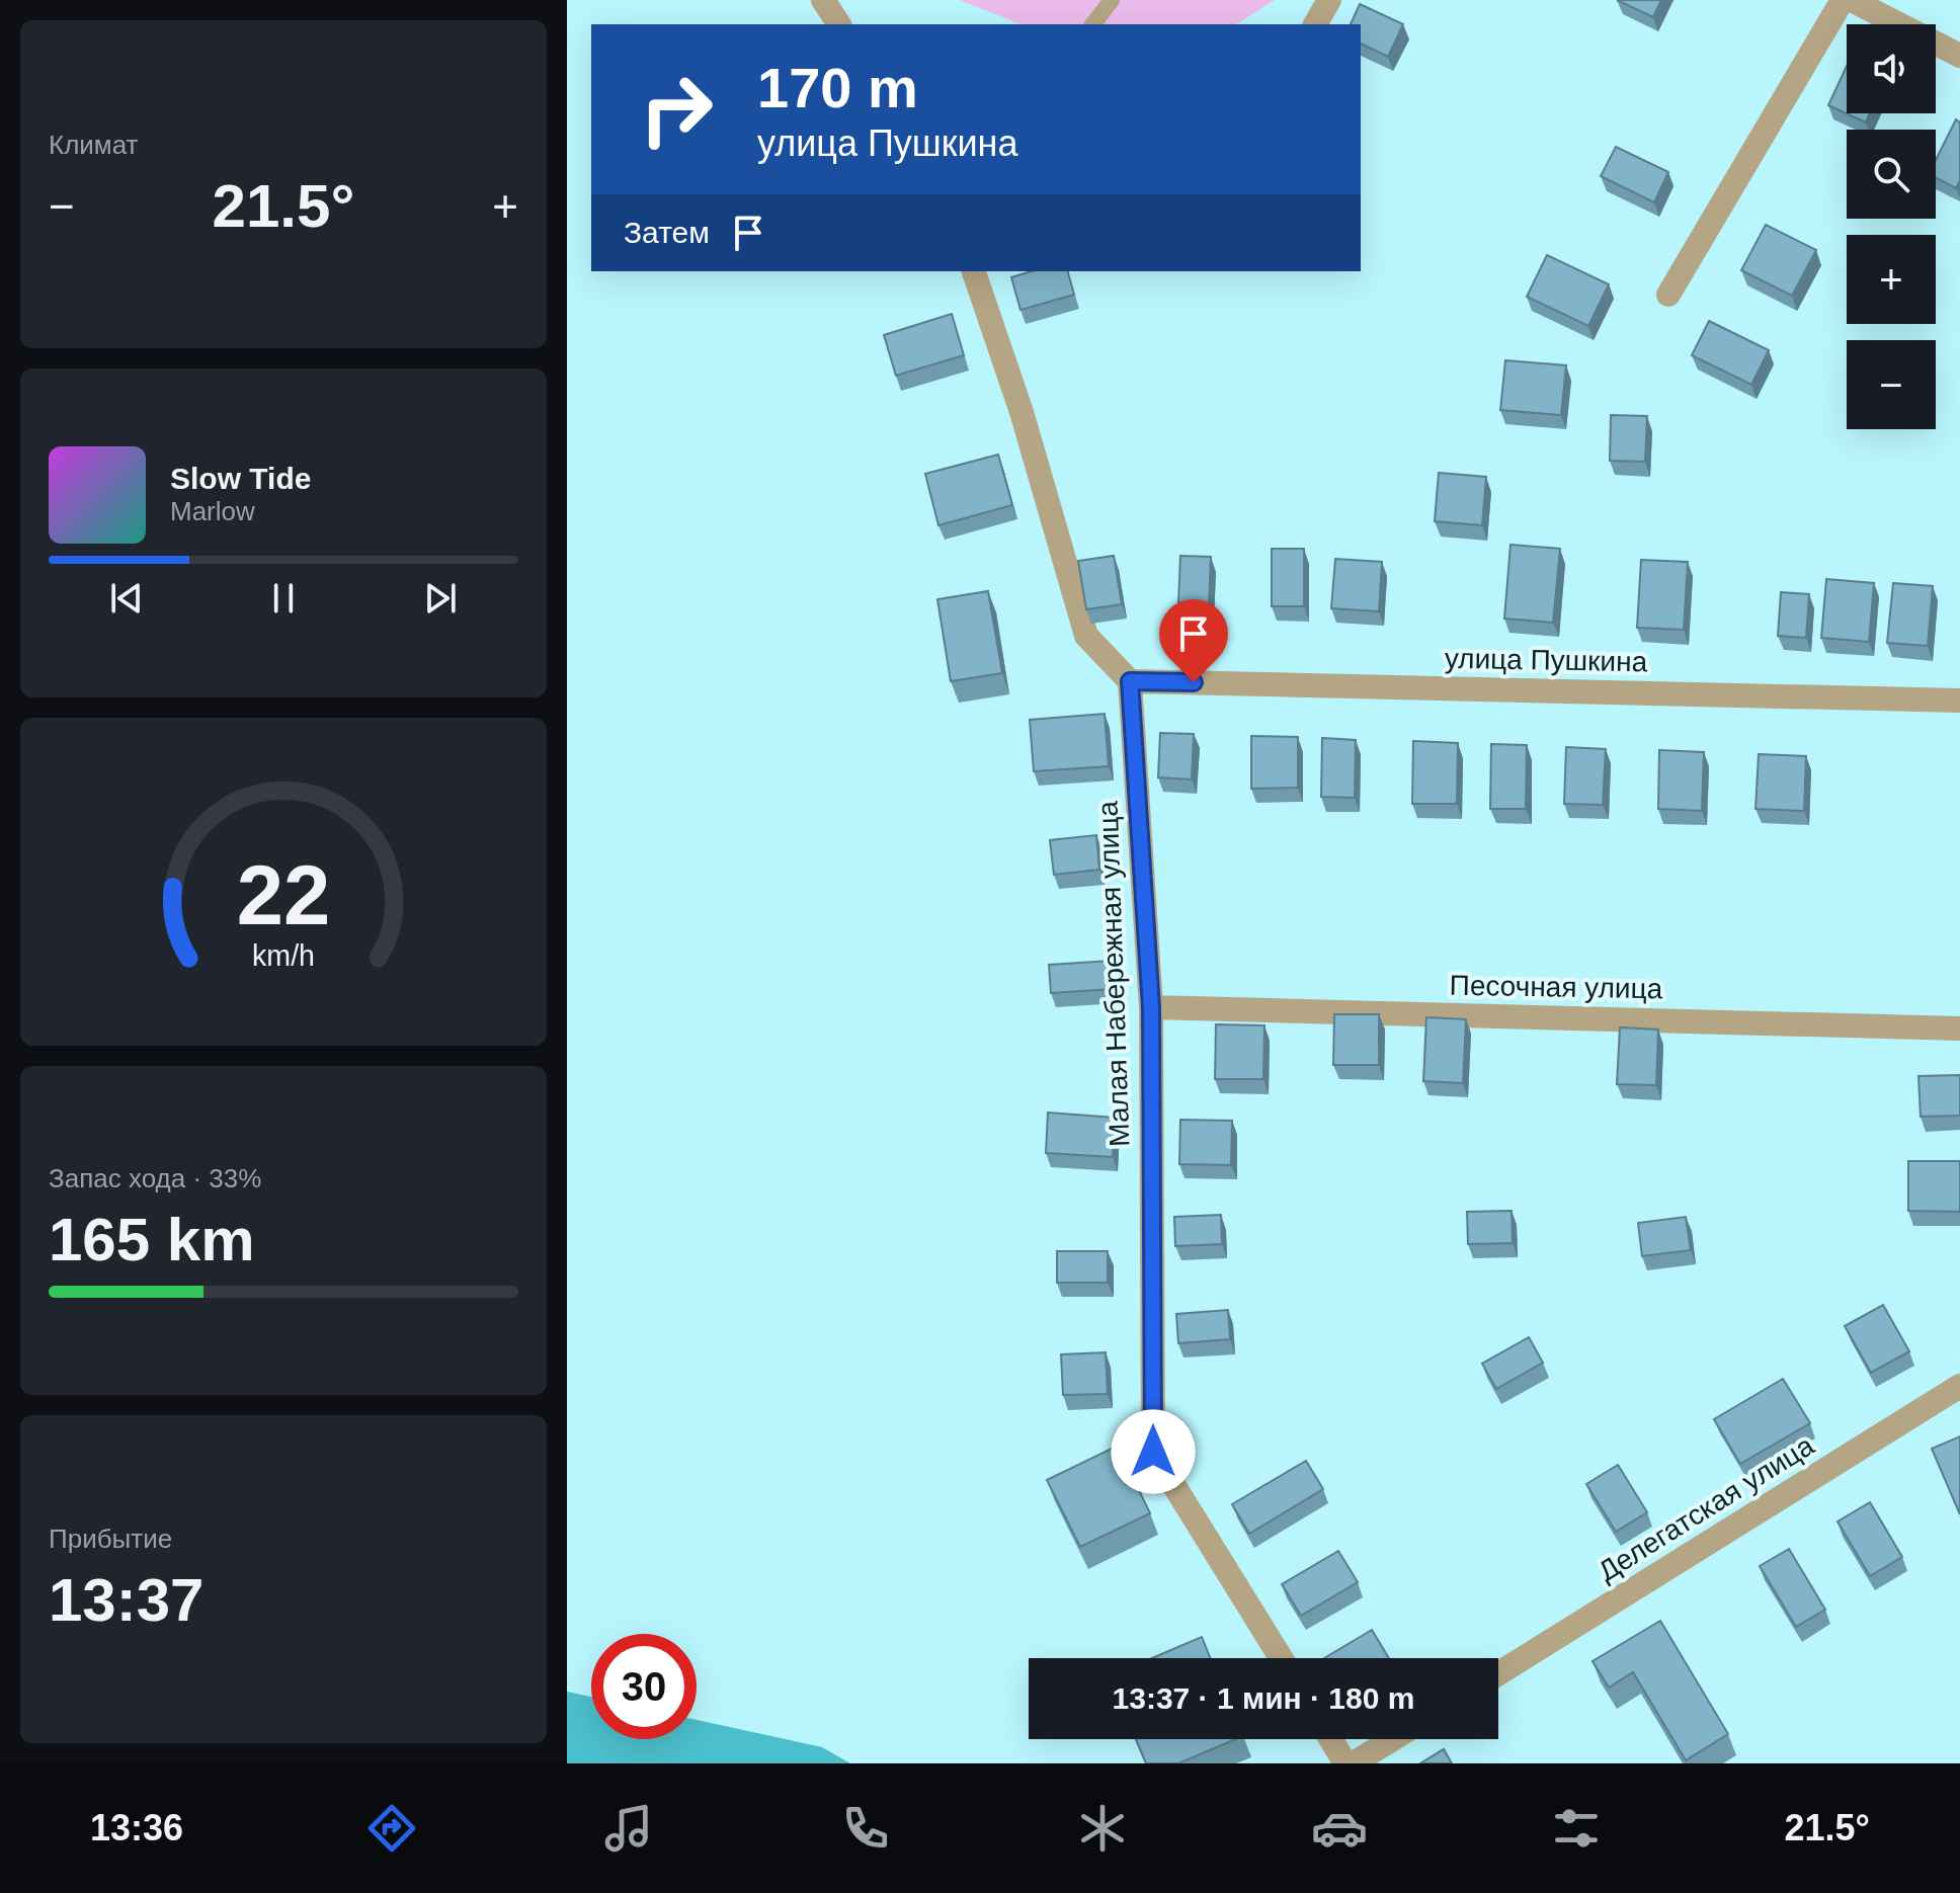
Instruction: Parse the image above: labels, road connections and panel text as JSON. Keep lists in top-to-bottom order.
{
  "streets": {
    "street": [
      "улица Пушкина",
      "Малая Набережная улица",
      "Песочная улица",
      "Делегатская улица"
    ]
  },
  "crossings": [
    ["улица Пушкина", "Малая Набережная улица"],
    ["Малая Набережная улица", "Песочная улица"]
  ],
  "page": {
    "tile": [
      "Климат",
      ["Запас хода · 33%", "165 km"],
      ["Прибытие", "13:37"]
    ],
    "map_buttons": ["+", "−"],
    "turn": ["170 m", "улица Пушкина"],
    "heat": ["−", "21.5°", "+"],
    "then": "Затем",
    "song": ["Slow Tide", "Marlow"],
    "limit": "30",
    "trip": "13:37 · 1 мин · 180 m",
    "tabs": ["13:36", "21.5°"],
    "gauge": ["22", "km/h"]
  }
}
